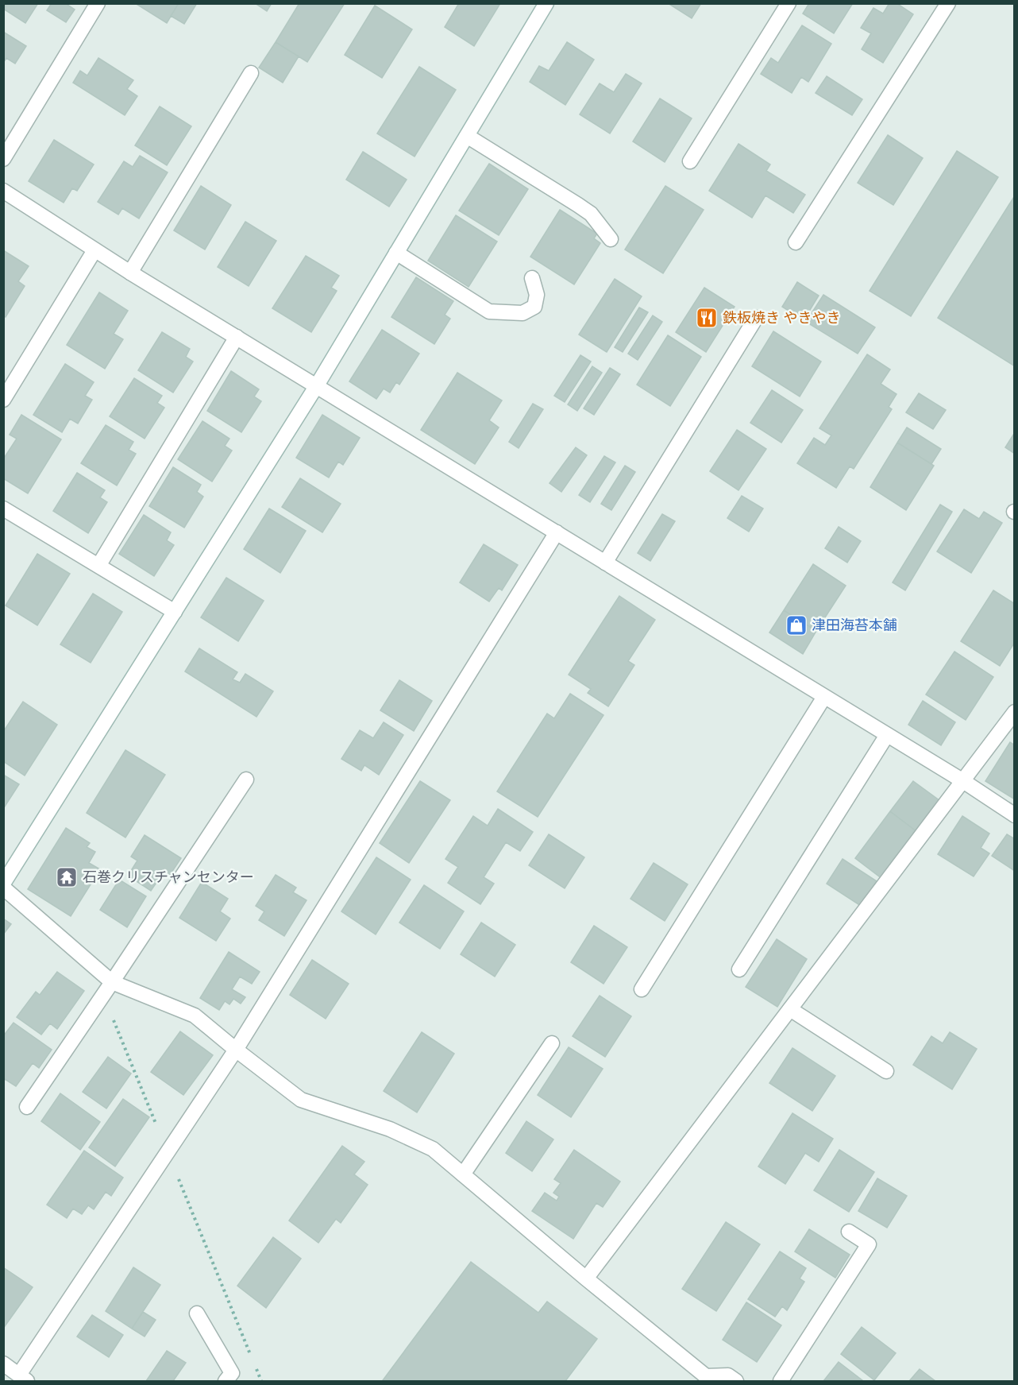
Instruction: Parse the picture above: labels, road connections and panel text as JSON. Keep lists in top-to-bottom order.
{
  "places": {
    "restaurant": ["鉄板焼き やきやき"],
    "shop": ["津田海苔本舗"],
    "temple": ["石巻クリスチャンセンター"]
  }
}
